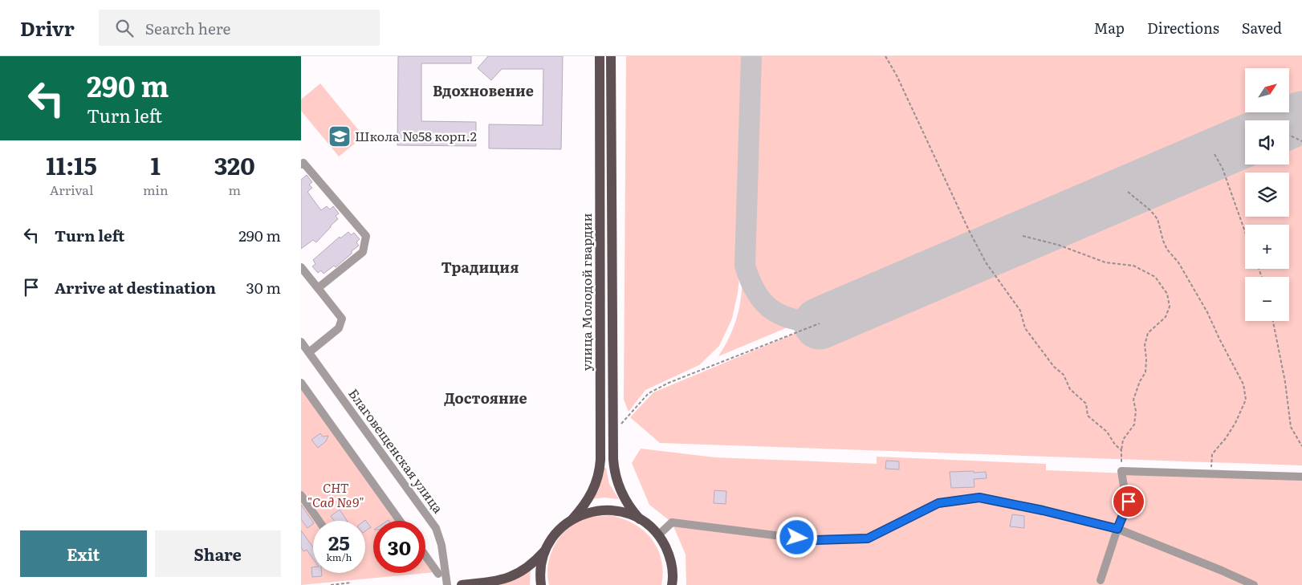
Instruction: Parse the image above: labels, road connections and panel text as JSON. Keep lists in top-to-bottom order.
{
  "streets": {
    "main road": ["улица Молодой гвардии"],
    "street": ["Благовещенская улица"]
  },
  "districts": ["Вдохновение", "Традиция", "Достояние"],
  "parks": ["СНТ \"Сад №9\""],
  "places": {
    "school or university": ["Школа №58 корп.2"]
  },
  "north": "top right",
  "page": {
    "header": "Drivr",
    "search": "Search here",
    "nav": ["Map", "Directions", "Saved"],
    "turn": ["290 m", "Turn left"],
    "map_buttons": ["+", "−"],
    "eta": [
      "11:15",
      "Arrival",
      "1",
      "min",
      "320",
      "m"
    ],
    "list": [
      {
        "name": "Turn left",
        "value": "290 m"
      },
      {
        "name": "Arrive at destination",
        "value": "30 m"
      }
    ],
    "speed": "25 km/h",
    "limit": "30",
    "buttons": ["Exit", "Share"]
  }
}
